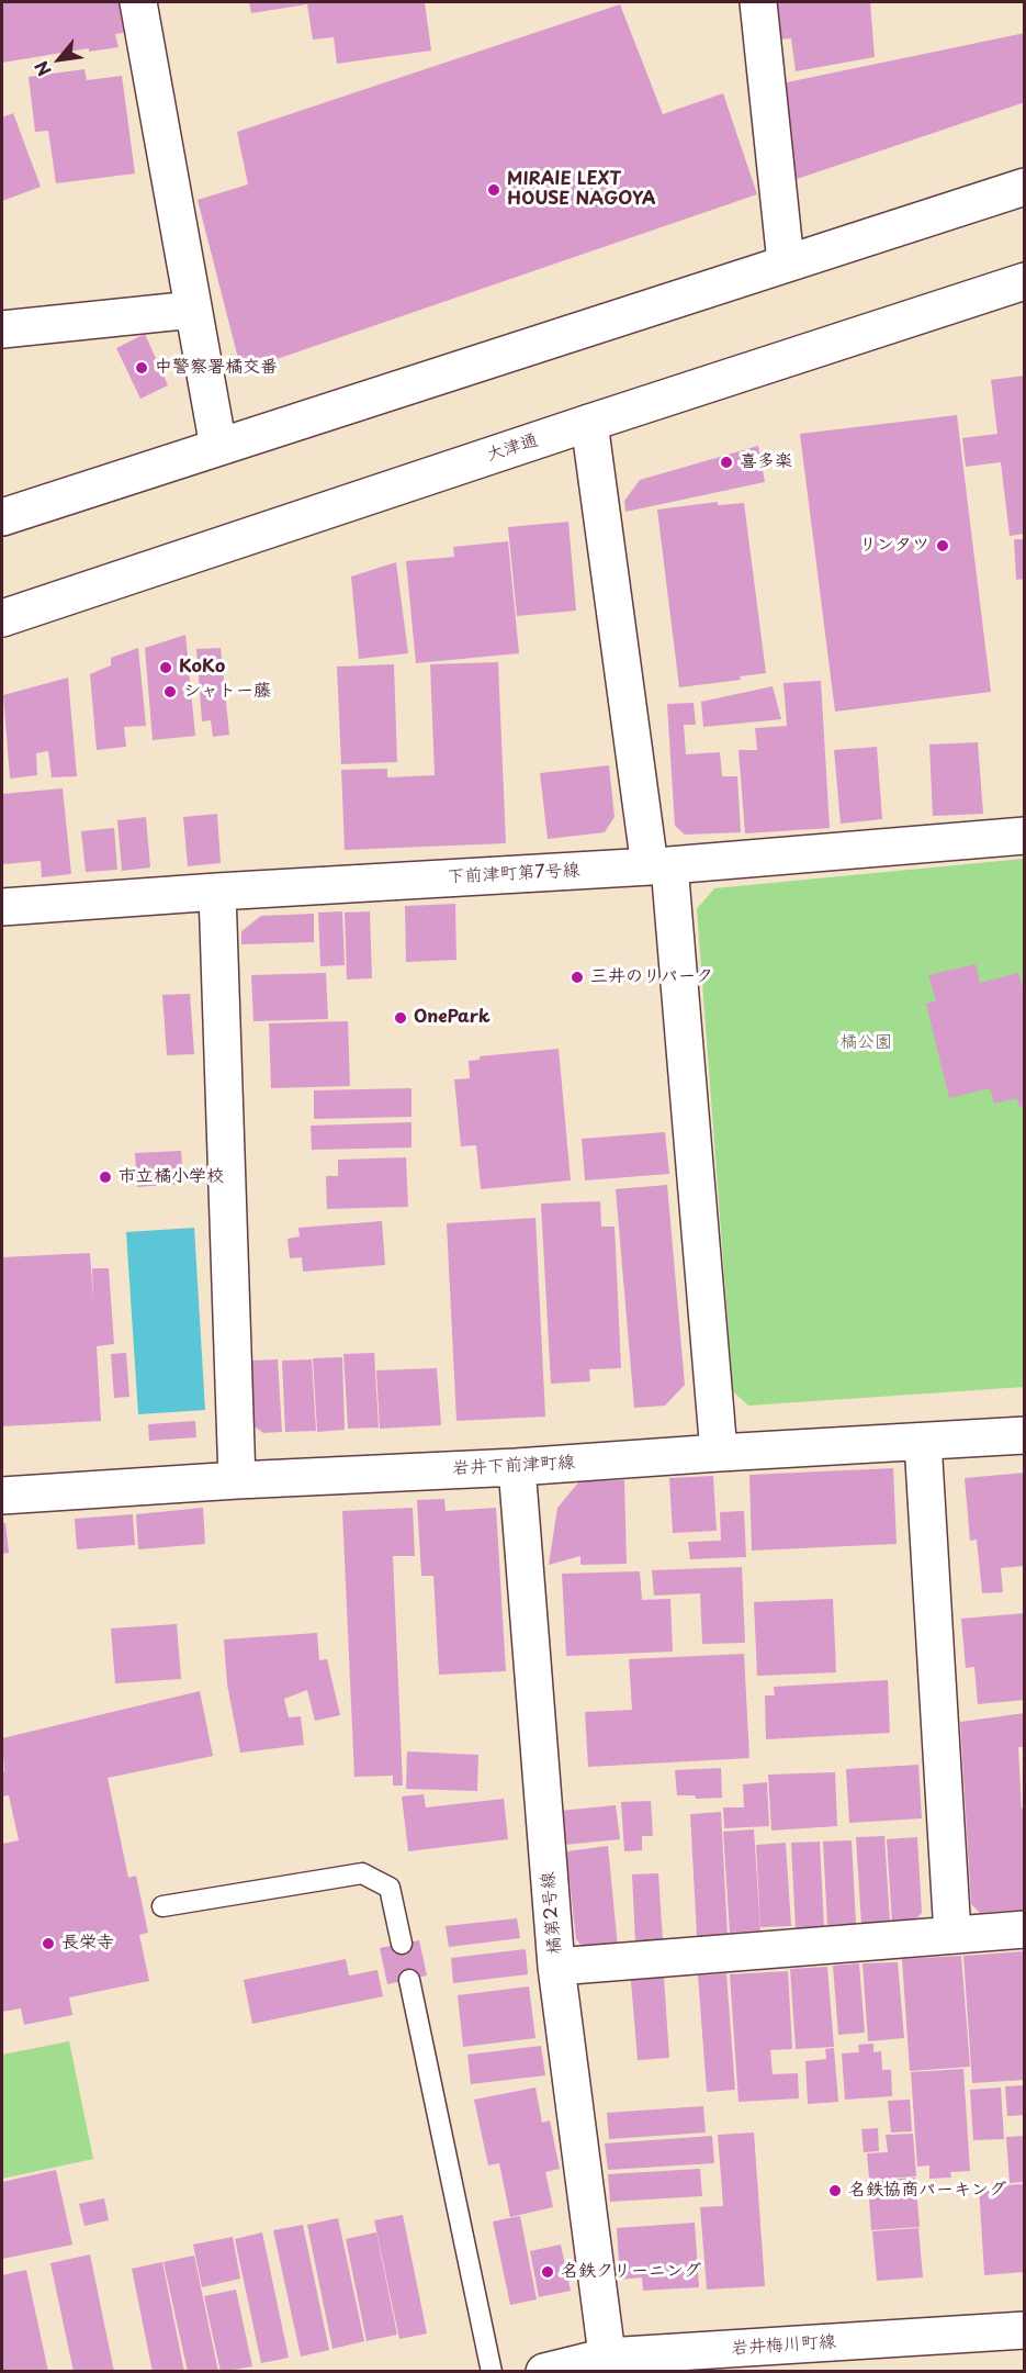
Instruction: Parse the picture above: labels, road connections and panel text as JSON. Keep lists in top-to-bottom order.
{
  "streets": {
    "street": [
      "大津通",
      "下前津町第7号線",
      "岩井下前津町線",
      "橘第2号線",
      "岩井梅川町線"
    ]
  },
  "crossings": [
    ["岩井下前津町線", "橘第2号線"],
    ["橘第2号線", "岩井梅川町線"]
  ],
  "parks": ["橘公園"],
  "places": [
    "MIRAIE LEXT HOUSE NAGOYA",
    "中警察署橘交番",
    "喜多楽",
    "リンタツ",
    "KoKo",
    "シャトー藤",
    "三井のリパーク",
    "OnePark",
    "市立橘小学校",
    "長栄寺",
    "名鉄協商パーキング",
    "名鉄クリーニング"
  ],
  "north": "bottom left"
}
